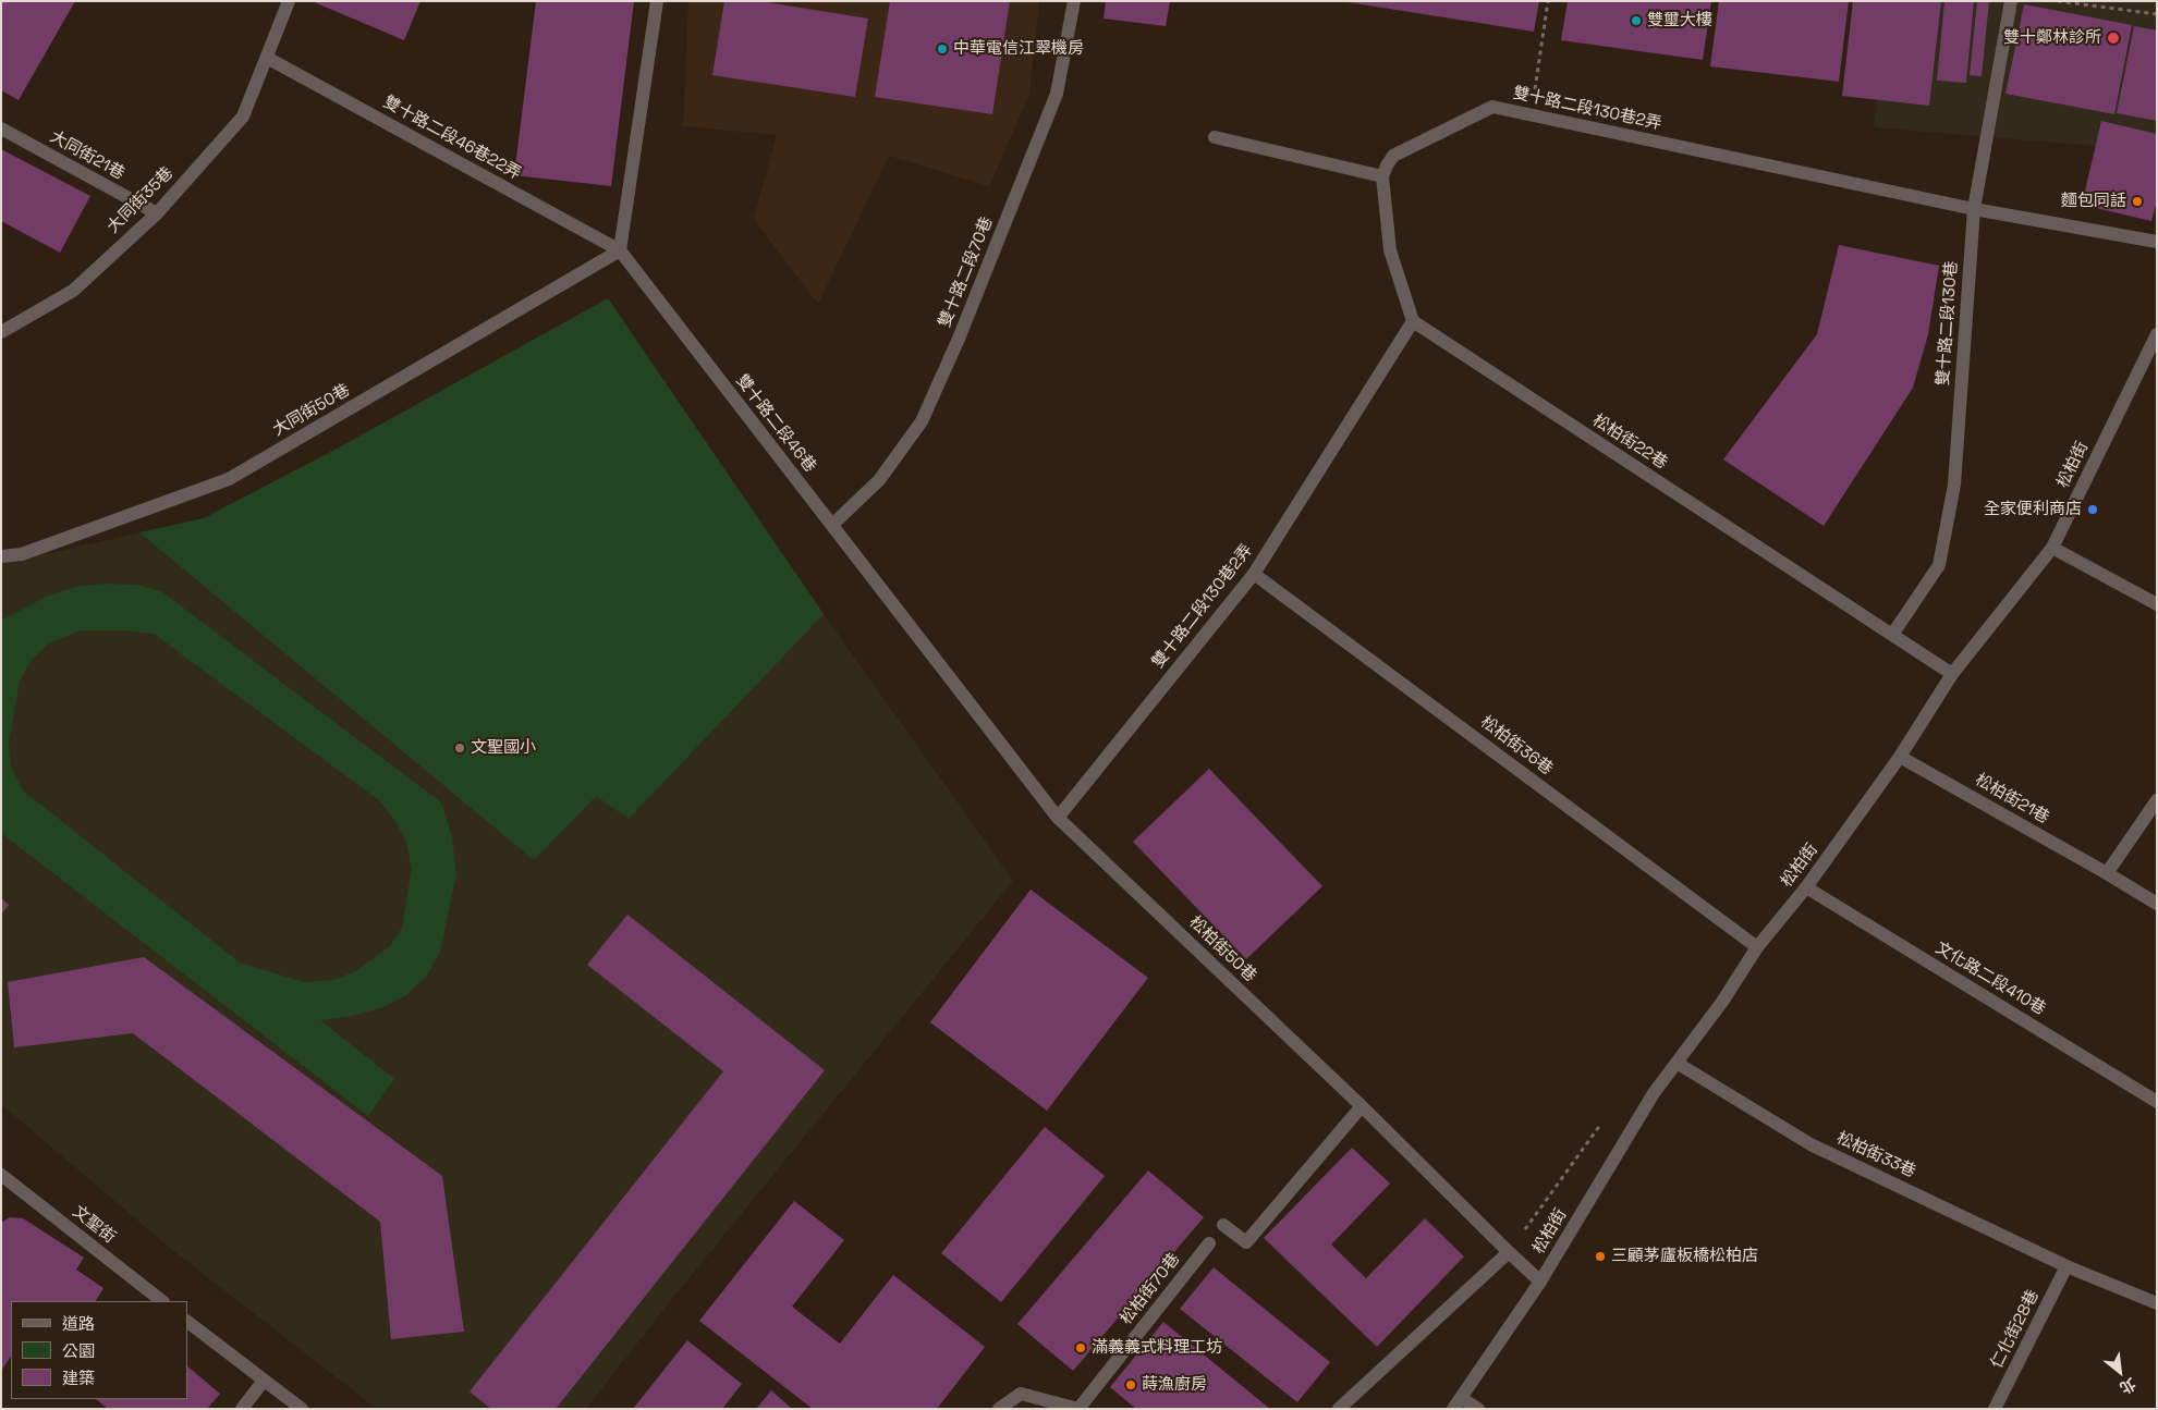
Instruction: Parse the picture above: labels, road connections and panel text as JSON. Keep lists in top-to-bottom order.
{
  "streets": {
    "street": [
      "雙十路二段130巷2弄",
      "雙十路二段46巷22弄",
      "大同街21巷",
      "大同街35巷",
      "雙十路二段70巷",
      "雙十路二段130巷",
      "大同街50巷",
      "雙十路二段46巷",
      "松柏街22巷",
      "松柏街",
      "松柏街36巷",
      "松柏街21巷",
      "松柏街50巷",
      "文化路二段410巷",
      "松柏街33巷",
      "文聖街",
      "松柏街70巷",
      "仁化街28巷"
    ]
  },
  "crossings": [
    ["雙十路二段130巷2弄", "雙十路二段130巷"],
    ["雙十路二段130巷2弄", "雙十路二段46巷"],
    ["雙十路二段130巷2弄", "松柏街22巷"],
    ["雙十路二段130巷2弄", "松柏街36巷"],
    ["雙十路二段130巷2弄", "松柏街50巷"],
    ["雙十路二段46巷22弄", "大同街35巷"],
    ["雙十路二段46巷22弄", "大同街50巷"],
    ["雙十路二段46巷22弄", "雙十路二段46巷"],
    ["大同街21巷", "大同街35巷"],
    ["雙十路二段70巷", "雙十路二段46巷"],
    ["雙十路二段130巷", "松柏街22巷"],
    ["大同街50巷", "雙十路二段46巷"],
    ["雙十路二段46巷", "松柏街50巷"],
    ["松柏街22巷", "松柏街"],
    ["松柏街", "松柏街36巷"],
    ["松柏街", "松柏街21巷"],
    ["松柏街", "松柏街50巷"],
    ["松柏街", "文化路二段410巷"],
    ["松柏街", "松柏街33巷"],
    ["松柏街33巷", "仁化街28巷"]
  ],
  "places": [
    "雙璽大樓",
    "雙十鄭林診所",
    "中華電信江翠機房",
    "麵包同話",
    "全家便利商店",
    "文聖國小",
    "三顧茅廬板橋松柏店",
    "滿義義式料理工坊",
    "蒔漁廚房"
  ],
  "legend": ["道路", "公園", "建築"],
  "north": "bottom right"
}
